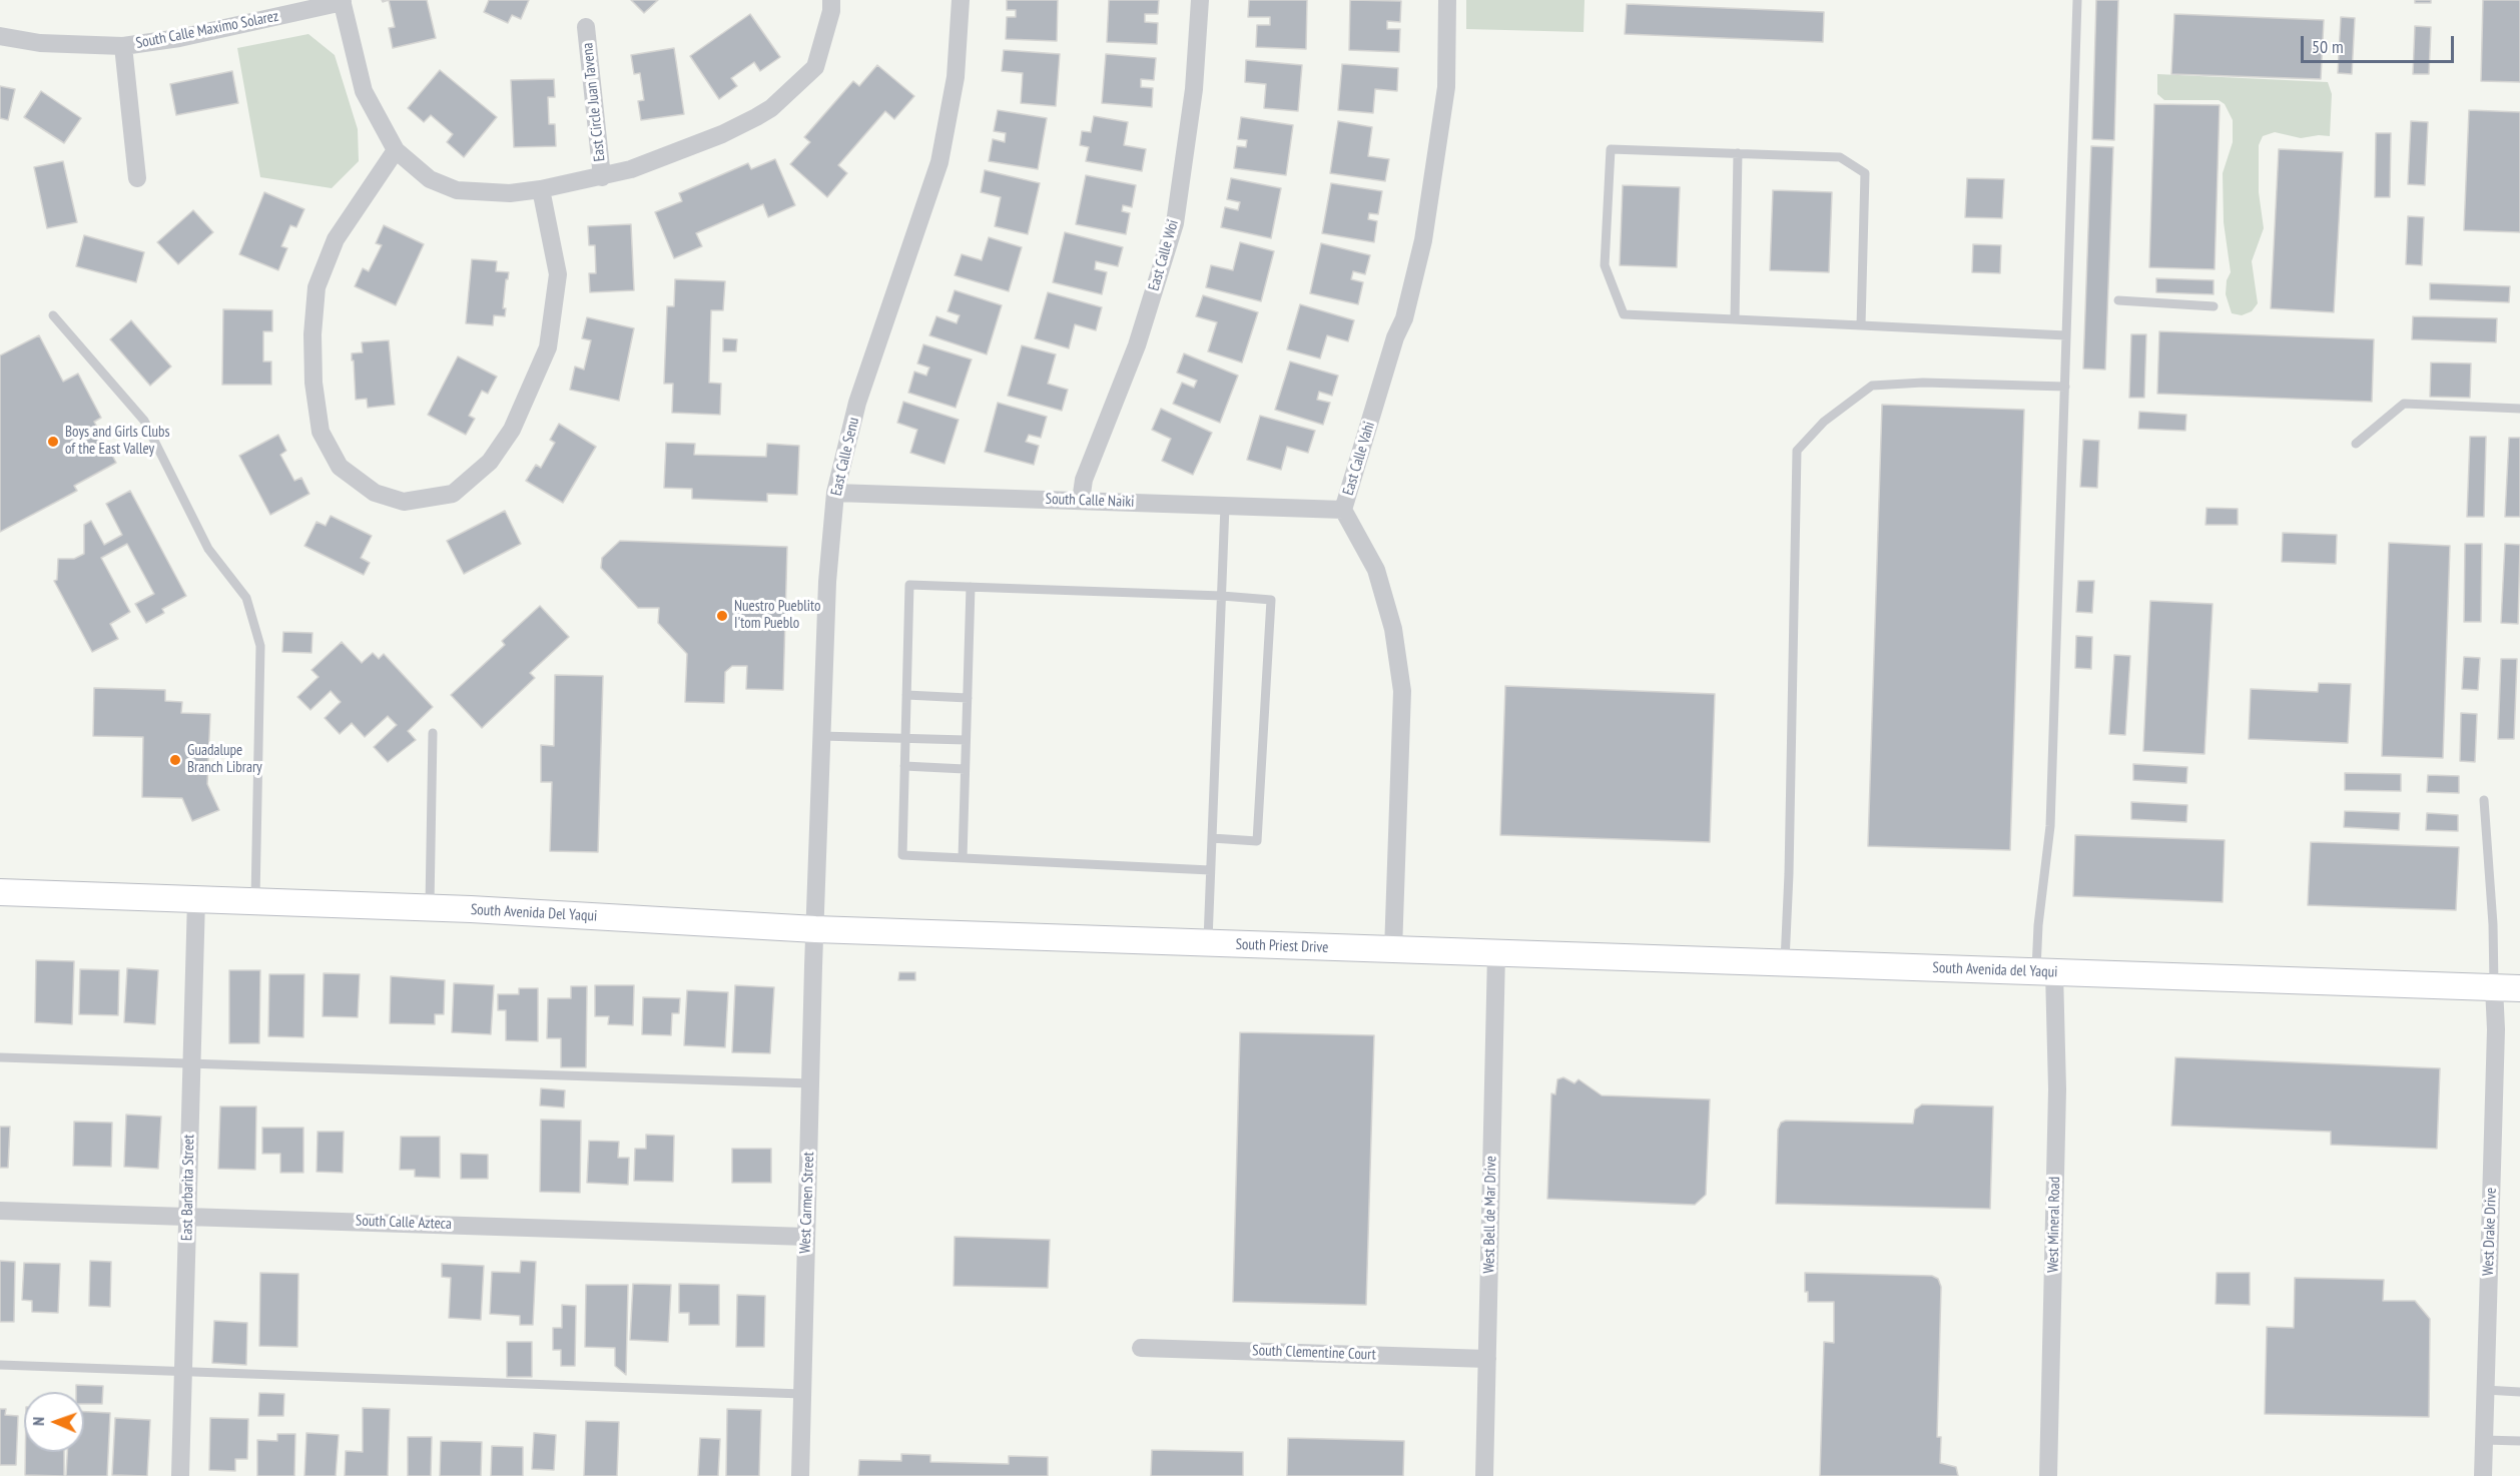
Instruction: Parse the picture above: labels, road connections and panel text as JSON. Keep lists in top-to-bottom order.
{
  "streets": {
    "street": [
      "South Calle Maximo Solarez",
      "East Circle Juan Tavena",
      "East Calle Woi",
      "East Calle Senu",
      "East Calle Vahi",
      "South Calle Naiki",
      "South Avenida Del Yaqui",
      "South Priest Drive",
      "South Avenida del Yaqui",
      "East Barbarita Street",
      "West Carmen Street",
      "West Bell de Mar Drive",
      "South Calle Azteca",
      "West Mineral Road",
      "West Drake Drive",
      "South Clementine Court"
    ]
  },
  "crossings": [
    ["East Calle Woi", "South Calle Naiki"],
    ["East Calle Senu", "South Calle Naiki"],
    ["East Calle Senu", "South Avenida Del Yaqui"],
    ["East Calle Senu", "West Carmen Street"],
    ["East Calle Vahi", "South Calle Naiki"],
    ["East Calle Vahi", "South Priest Drive"],
    ["South Avenida Del Yaqui", "South Priest Drive"],
    ["South Avenida Del Yaqui", "East Barbarita Street"],
    ["South Avenida Del Yaqui", "West Carmen Street"],
    ["South Priest Drive", "South Avenida del Yaqui"],
    ["South Priest Drive", "West Bell de Mar Drive"],
    ["South Avenida del Yaqui", "West Bell de Mar Drive"],
    ["South Avenida del Yaqui", "West Mineral Road"],
    ["South Avenida del Yaqui", "West Drake Drive"],
    ["East Barbarita Street", "South Calle Azteca"],
    ["West Carmen Street", "South Calle Azteca"],
    ["West Bell de Mar Drive", "South Clementine Court"]
  ],
  "places": ["Boys and Girls Clubs of the East Valley", "Nuestro Pueblito I'tom Pueblo", "Guadalupe Branch Library"],
  "scale_bar": "50 m",
  "north": "left"
}
